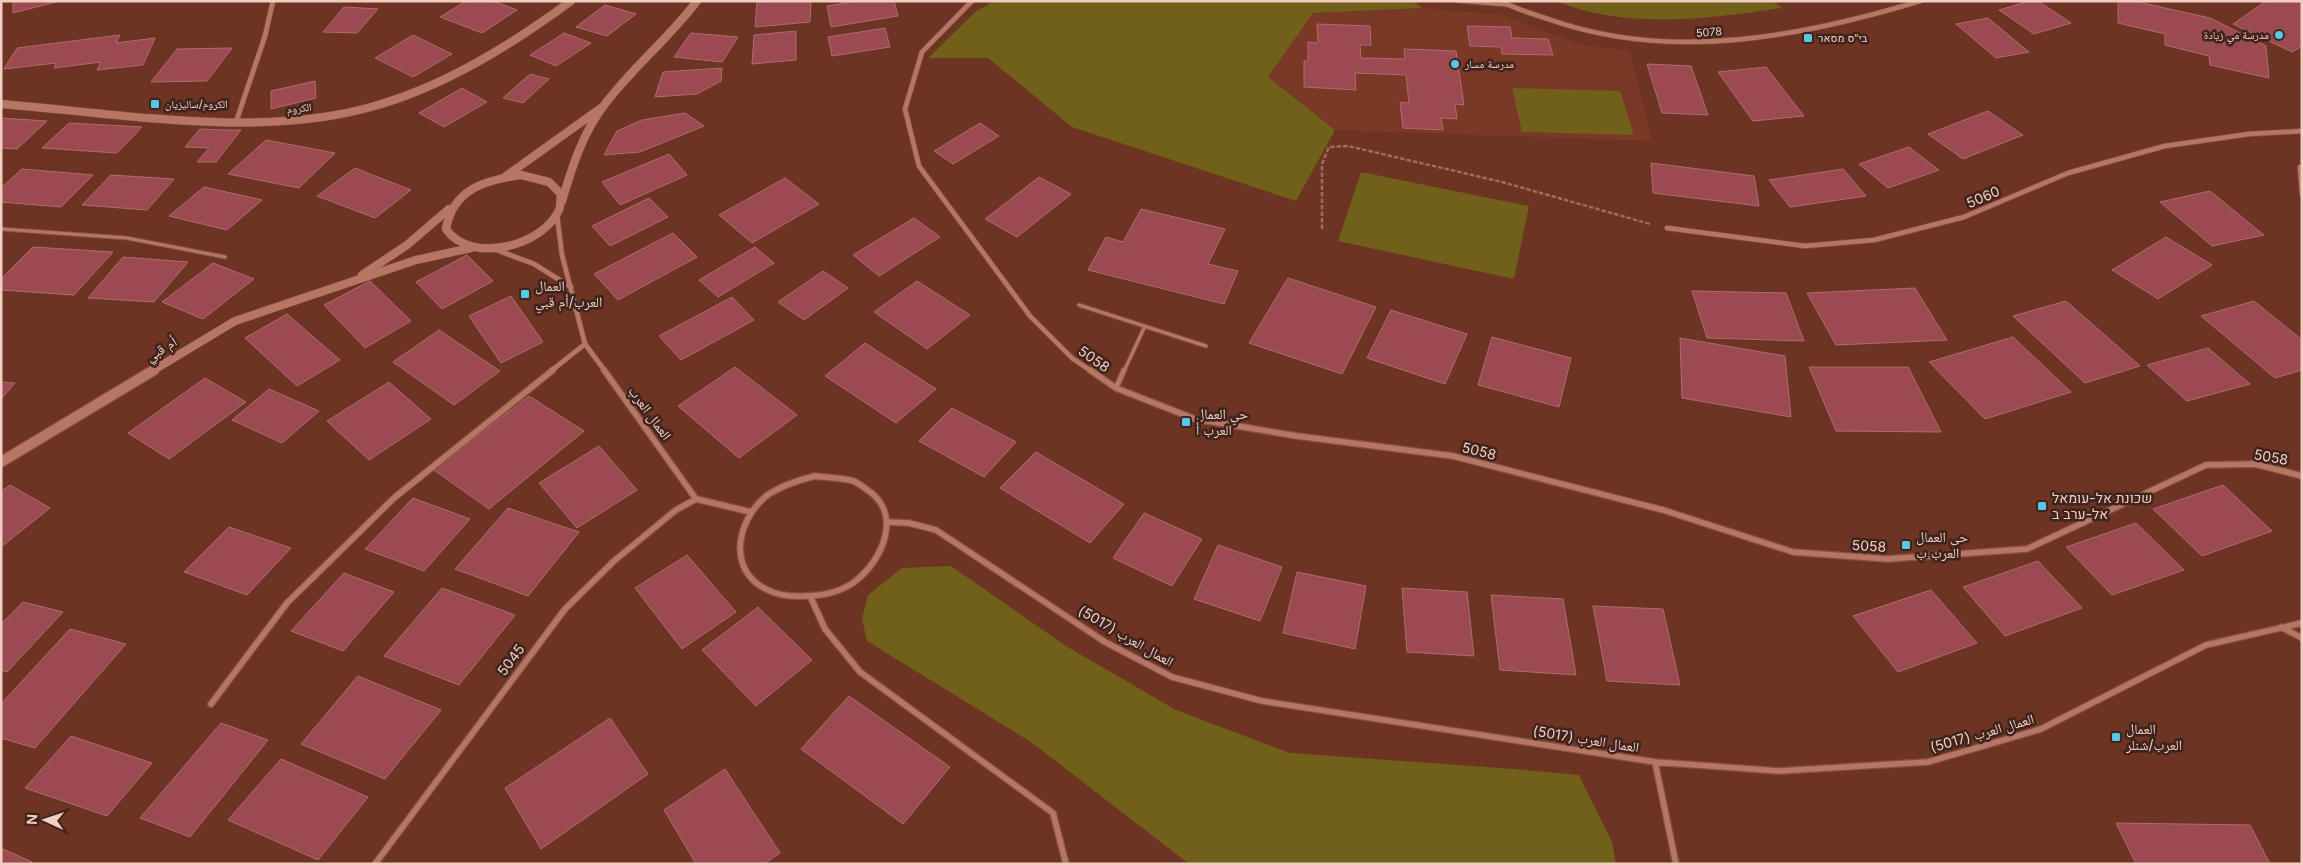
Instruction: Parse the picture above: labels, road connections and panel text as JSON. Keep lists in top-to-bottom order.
{
  "streets": {
    "street": [
      "5078",
      "الكروم",
      "5060",
      "أم قبي",
      "5058",
      "العمال العرب",
      "العمال العرب (5017)",
      "5045"
    ]
  },
  "crossings": [
    ["أم قبي", "العمال العرب"],
    ["العمال العرب", "5045"]
  ],
  "places": {
    "other": ["مدرسة مي زيادة", "مدرسة مسار"],
    "transit": [
      "בי״ס מסאר",
      "الكروم/ساليزيان",
      "العمال العرب/أم قبي",
      "حي العمال العرب أ",
      "שכונת אל-עומאל אל-ערב ב",
      "حي العمال العرب ب",
      "العمال العرب/شنلر"
    ]
  },
  "north": "left"
}
